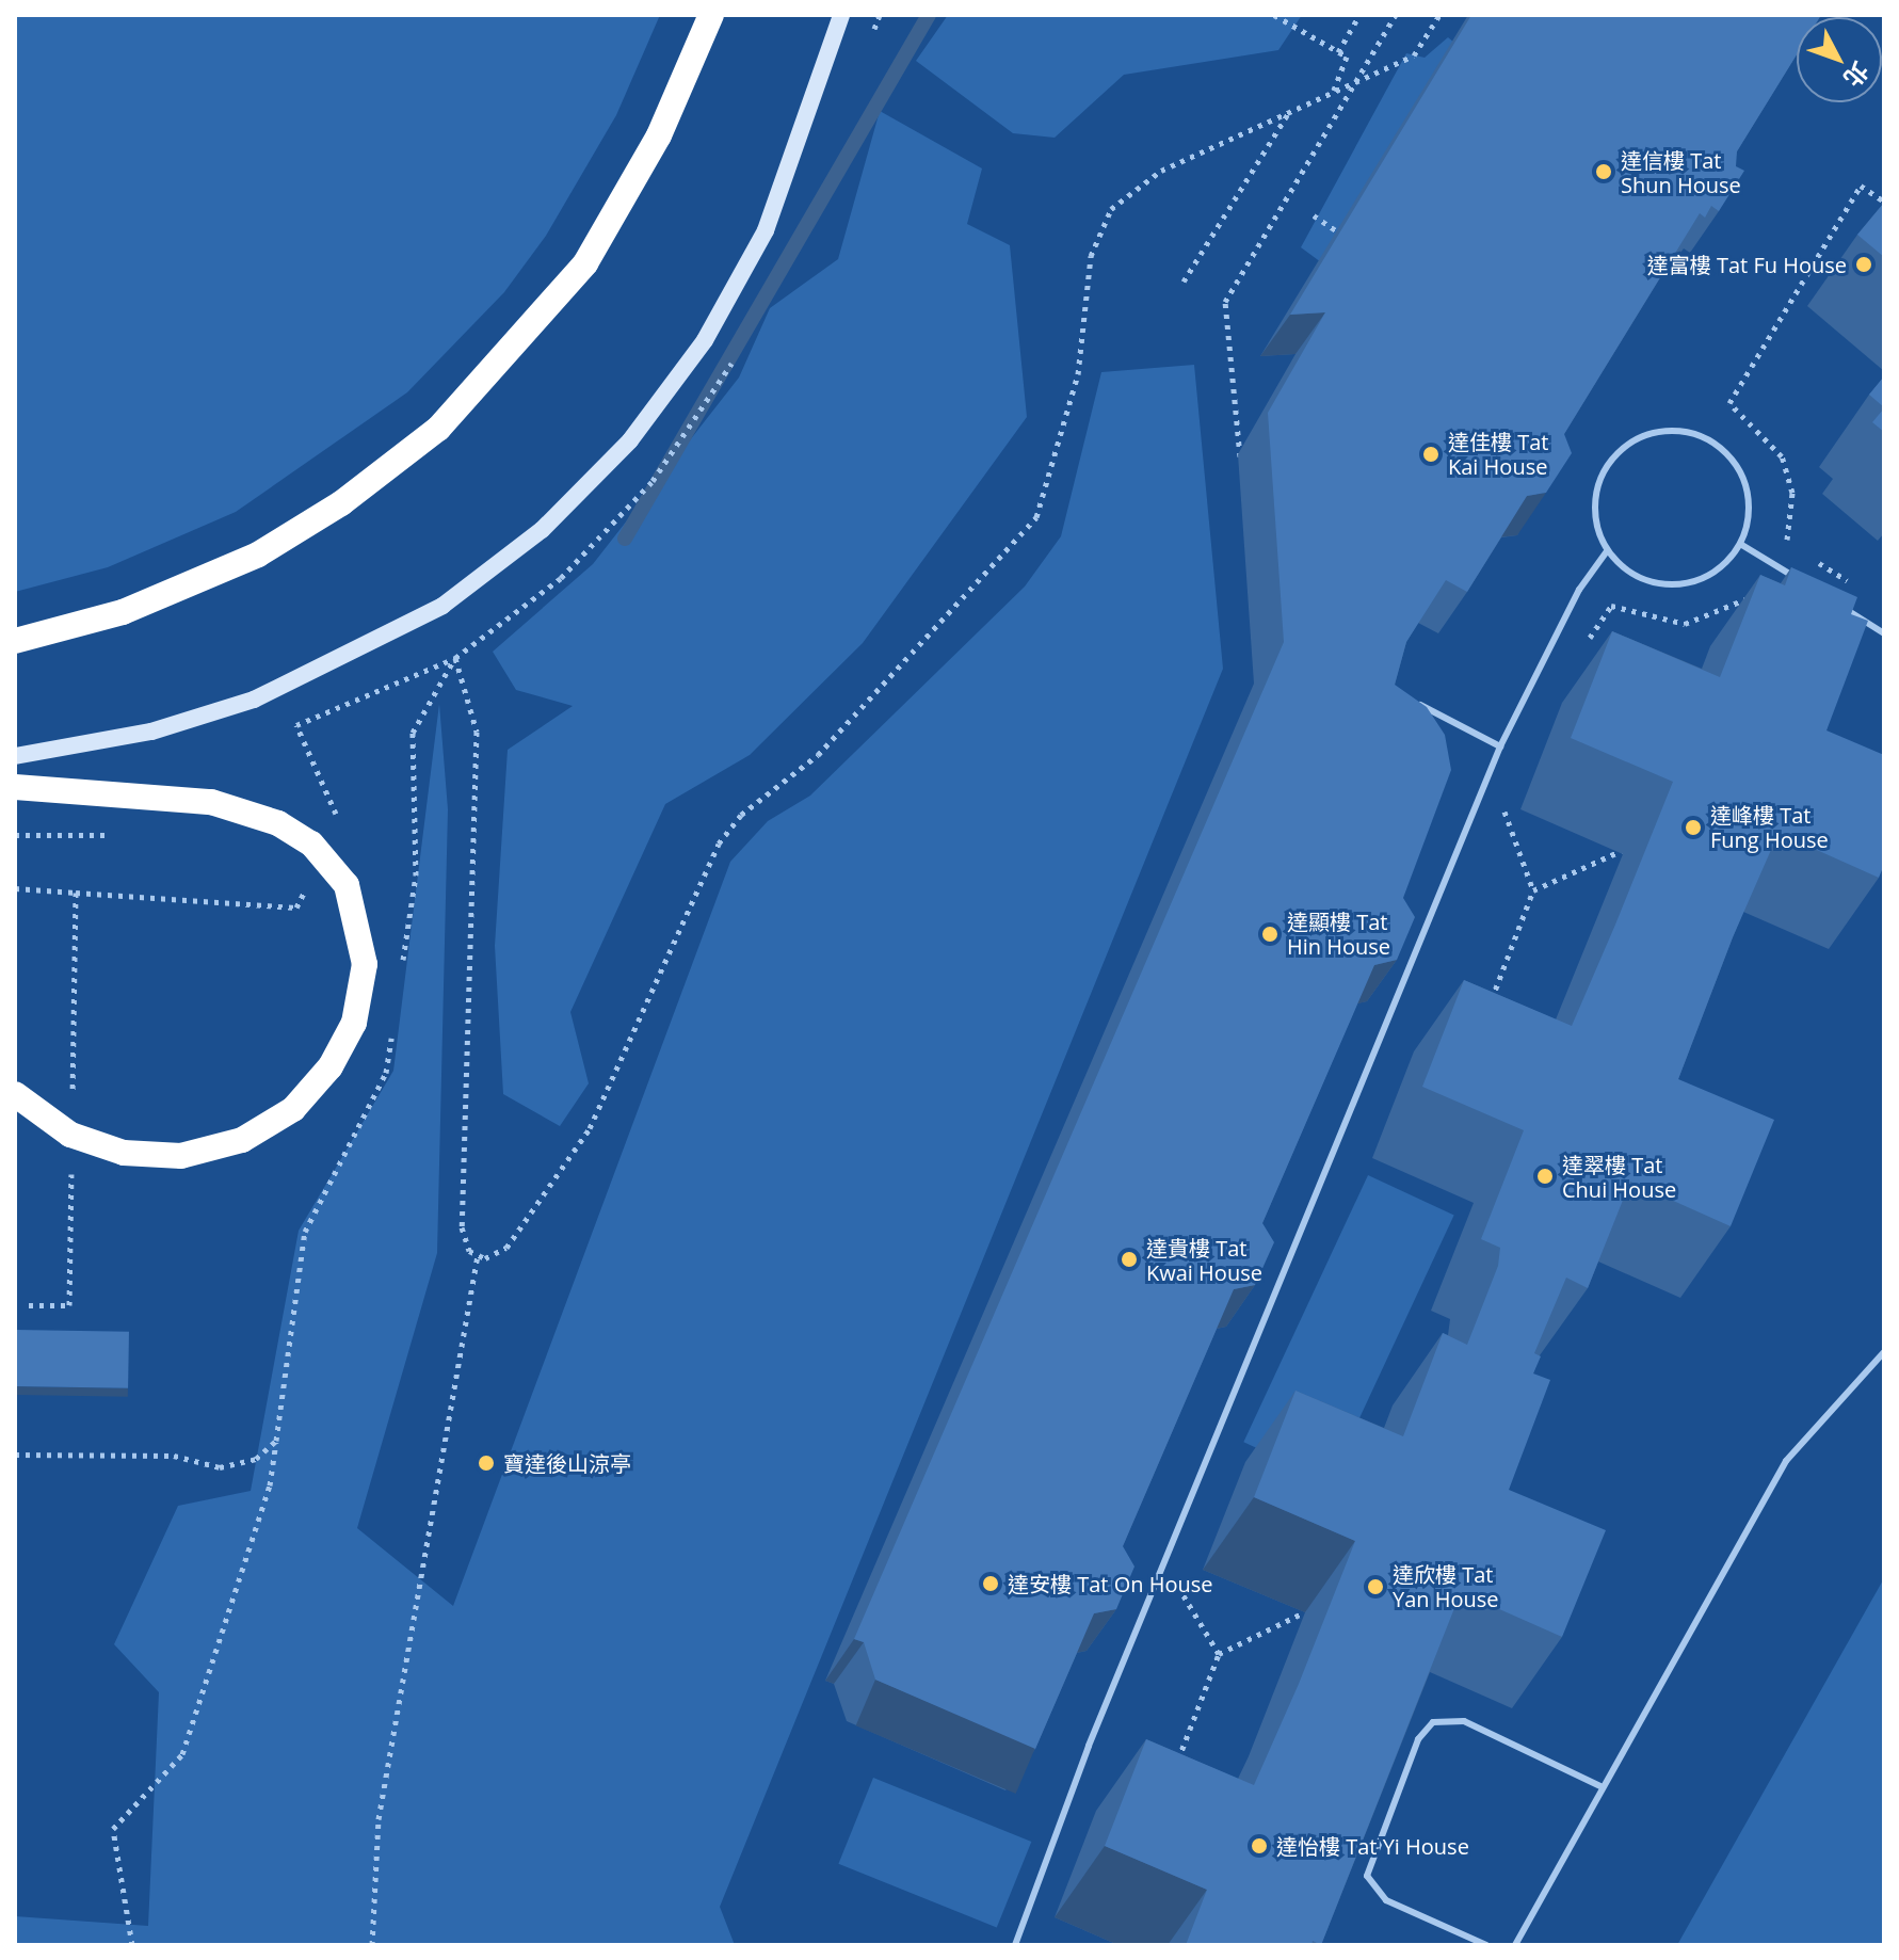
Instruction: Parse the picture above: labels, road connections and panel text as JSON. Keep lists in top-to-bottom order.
{
  "places": [
    "達信樓 Tat Shun House",
    "達富樓 Tat Fu House",
    "達佳樓 Tat Kai House",
    "達峰樓 Tat Fung House",
    "達顯樓 Tat Hin House",
    "達翠樓 Tat Chui House",
    "達貴樓 Tat Kwai House",
    "寶達後山涼亭",
    "達安樓 Tat On House",
    "達欣樓 Tat Yan House",
    "達怡樓 Tat Yi House"
  ],
  "north": "bottom right"
}
